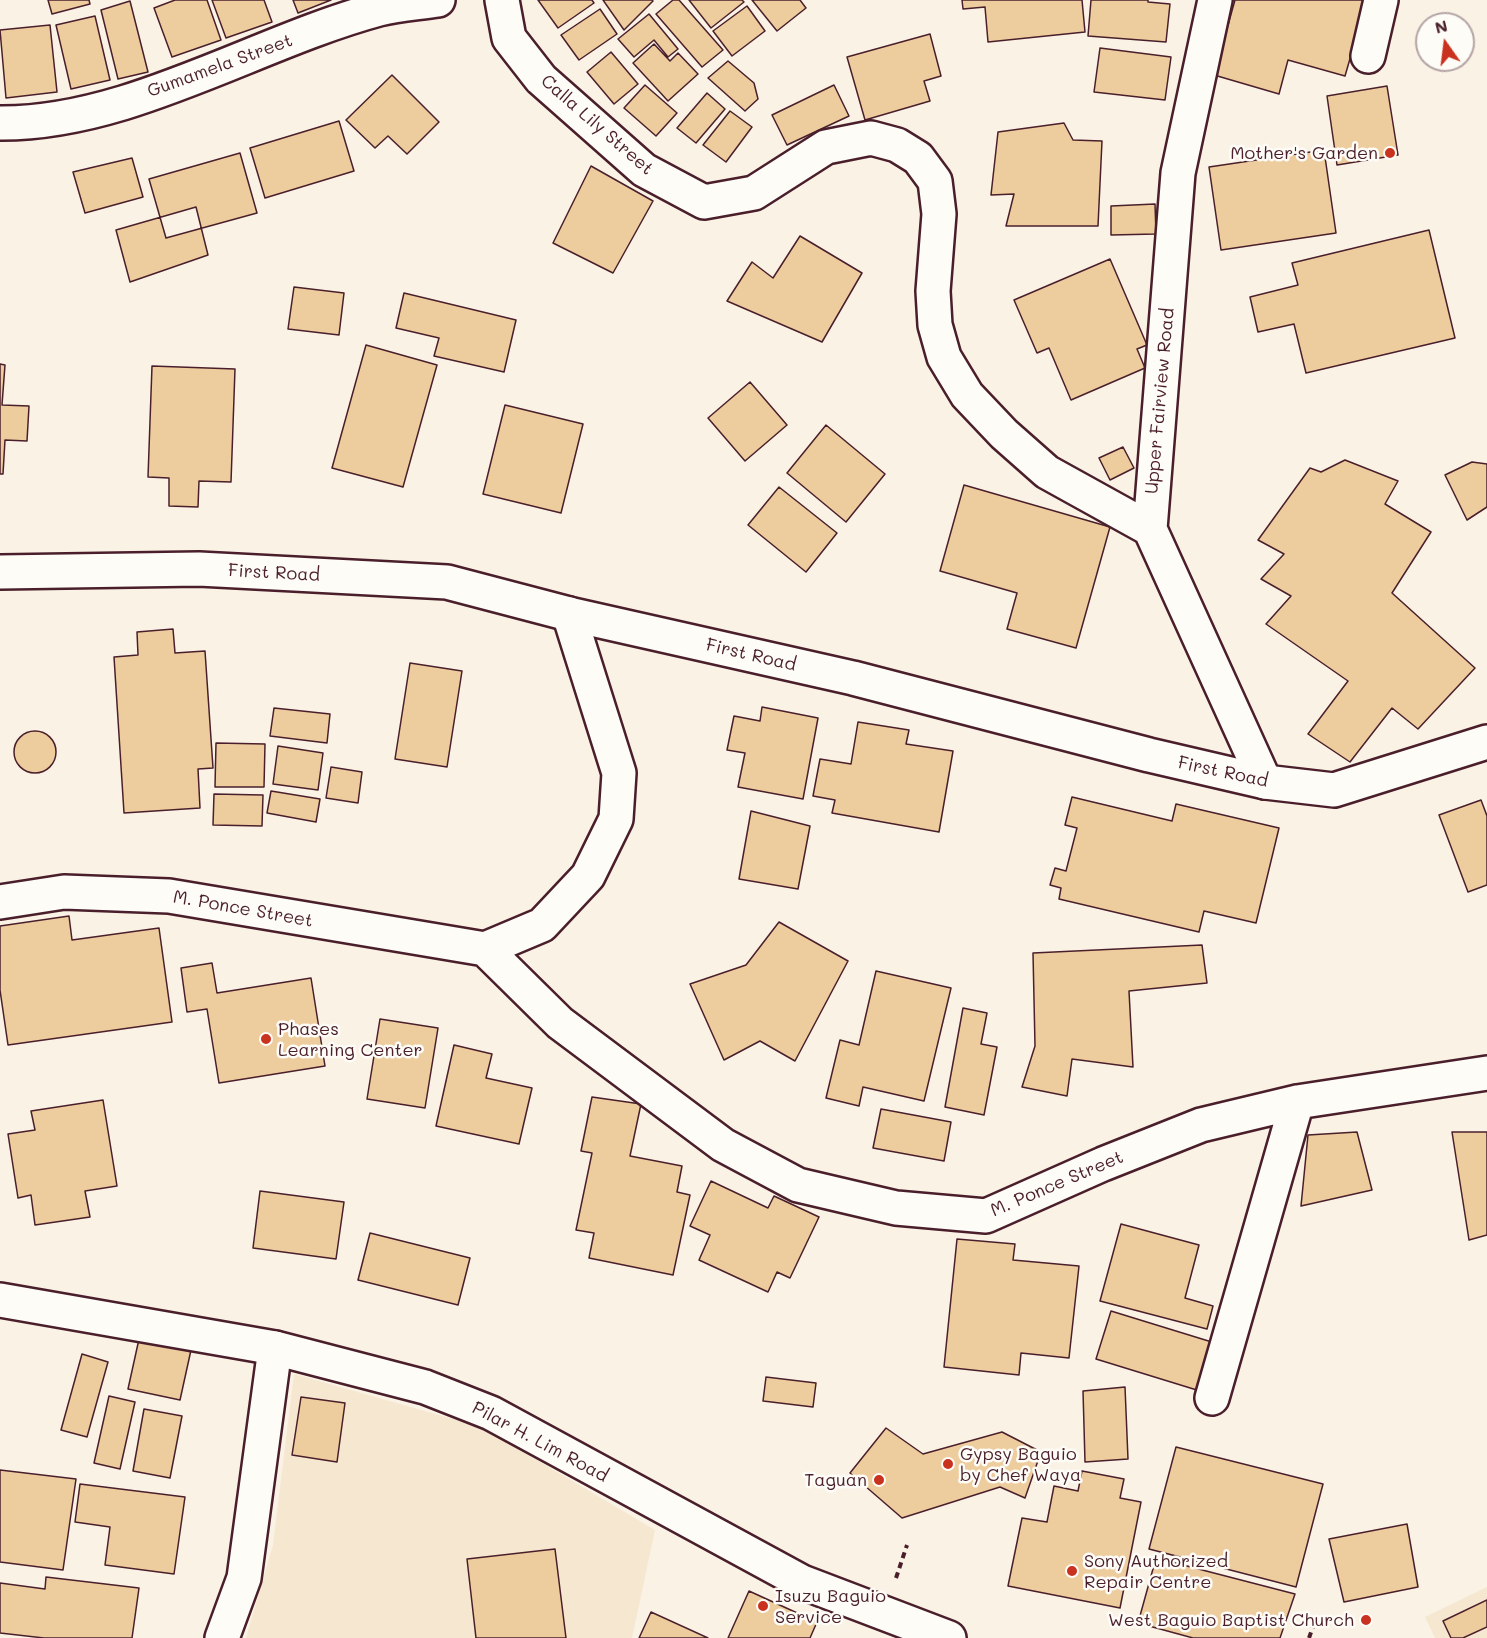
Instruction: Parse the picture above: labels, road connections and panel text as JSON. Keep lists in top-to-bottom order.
{
  "streets": {
    "street": [
      "Gumamela Street",
      "Calla Lily Street",
      "Upper Fairview Road",
      "First Road",
      "M. Ponce Street",
      "Pilar H. Lim Road"
    ]
  },
  "crossings": [
    ["Calla Lily Street", "Upper Fairview Road"],
    ["Upper Fairview Road", "First Road"]
  ],
  "places": [
    "Mother's Garden",
    "Phases Learning Center",
    "Gypsy Baguio by Chef Waya",
    "Taguan",
    "Sony Authorized Repair Centre",
    "Isuzu Baguio Service",
    "West Baguio Baptist Church"
  ],
  "north": "top"
}
